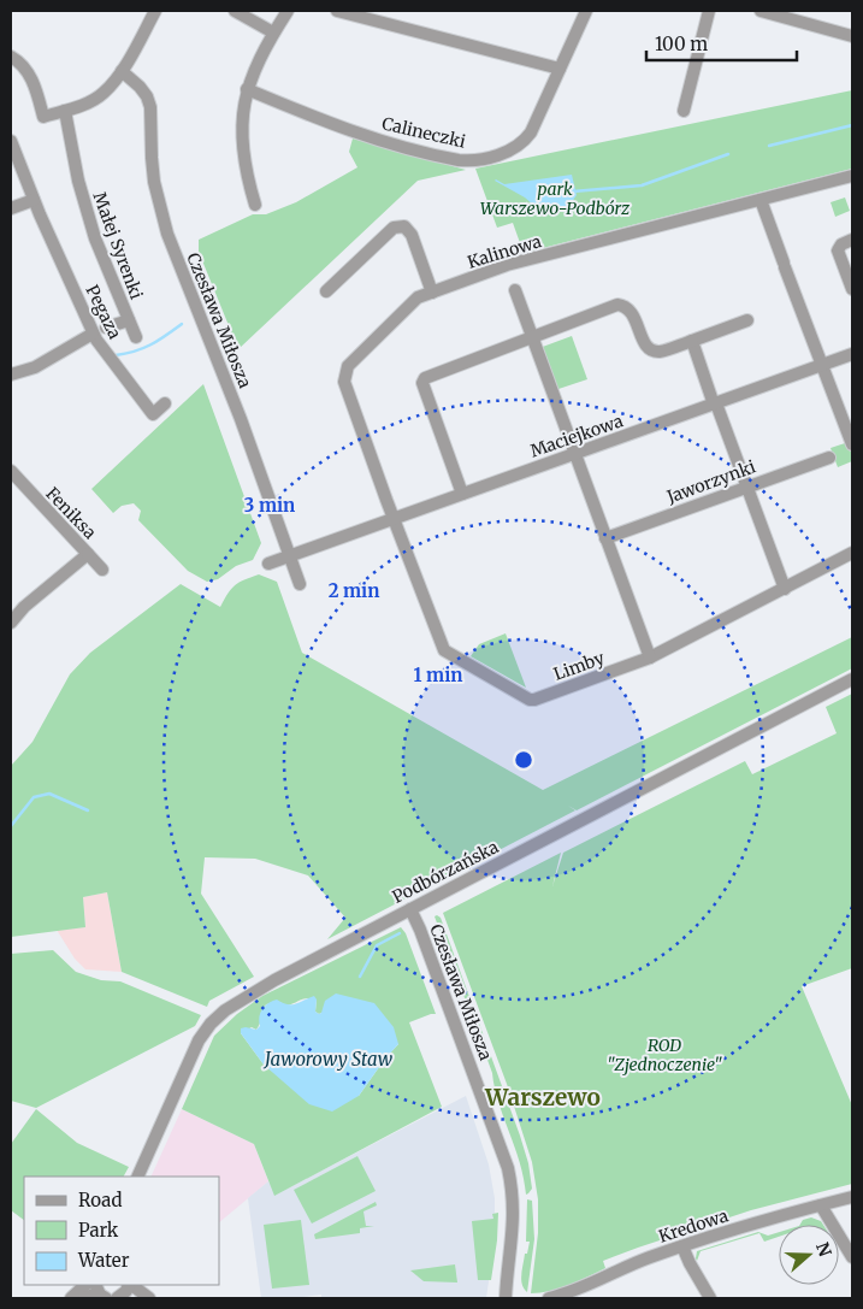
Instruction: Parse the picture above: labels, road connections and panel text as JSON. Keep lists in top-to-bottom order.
{
  "streets": {
    "street": [
      "Calineczki",
      "Małej Syrenki",
      "Kalinowa",
      "Pegaza",
      "Czesława Miłosza",
      "Maciejkowa",
      "Jaworzynki",
      "Feniksa",
      "Limby",
      "Podbórzańska",
      "Kredowa"
    ]
  },
  "crossings": [
    ["Kalinowa", "Maciejkowa"],
    ["Kalinowa", "Limby"],
    ["Czesława Miłosza", "Maciejkowa"],
    ["Czesława Miłosza", "Podbórzańska"],
    ["Maciejkowa", "Limby"]
  ],
  "districts": ["Warszewo"],
  "water": ["Jaworowy Staw"],
  "parks": ["park Warszewo-Podbórz", "ROD \"Zjednoczenie\""],
  "legend": ["Road", "Park", "Water"],
  "scale_bar": "100 m",
  "north": "right",
  "rings": ["3 min", "2 min", "1 min"]
}
